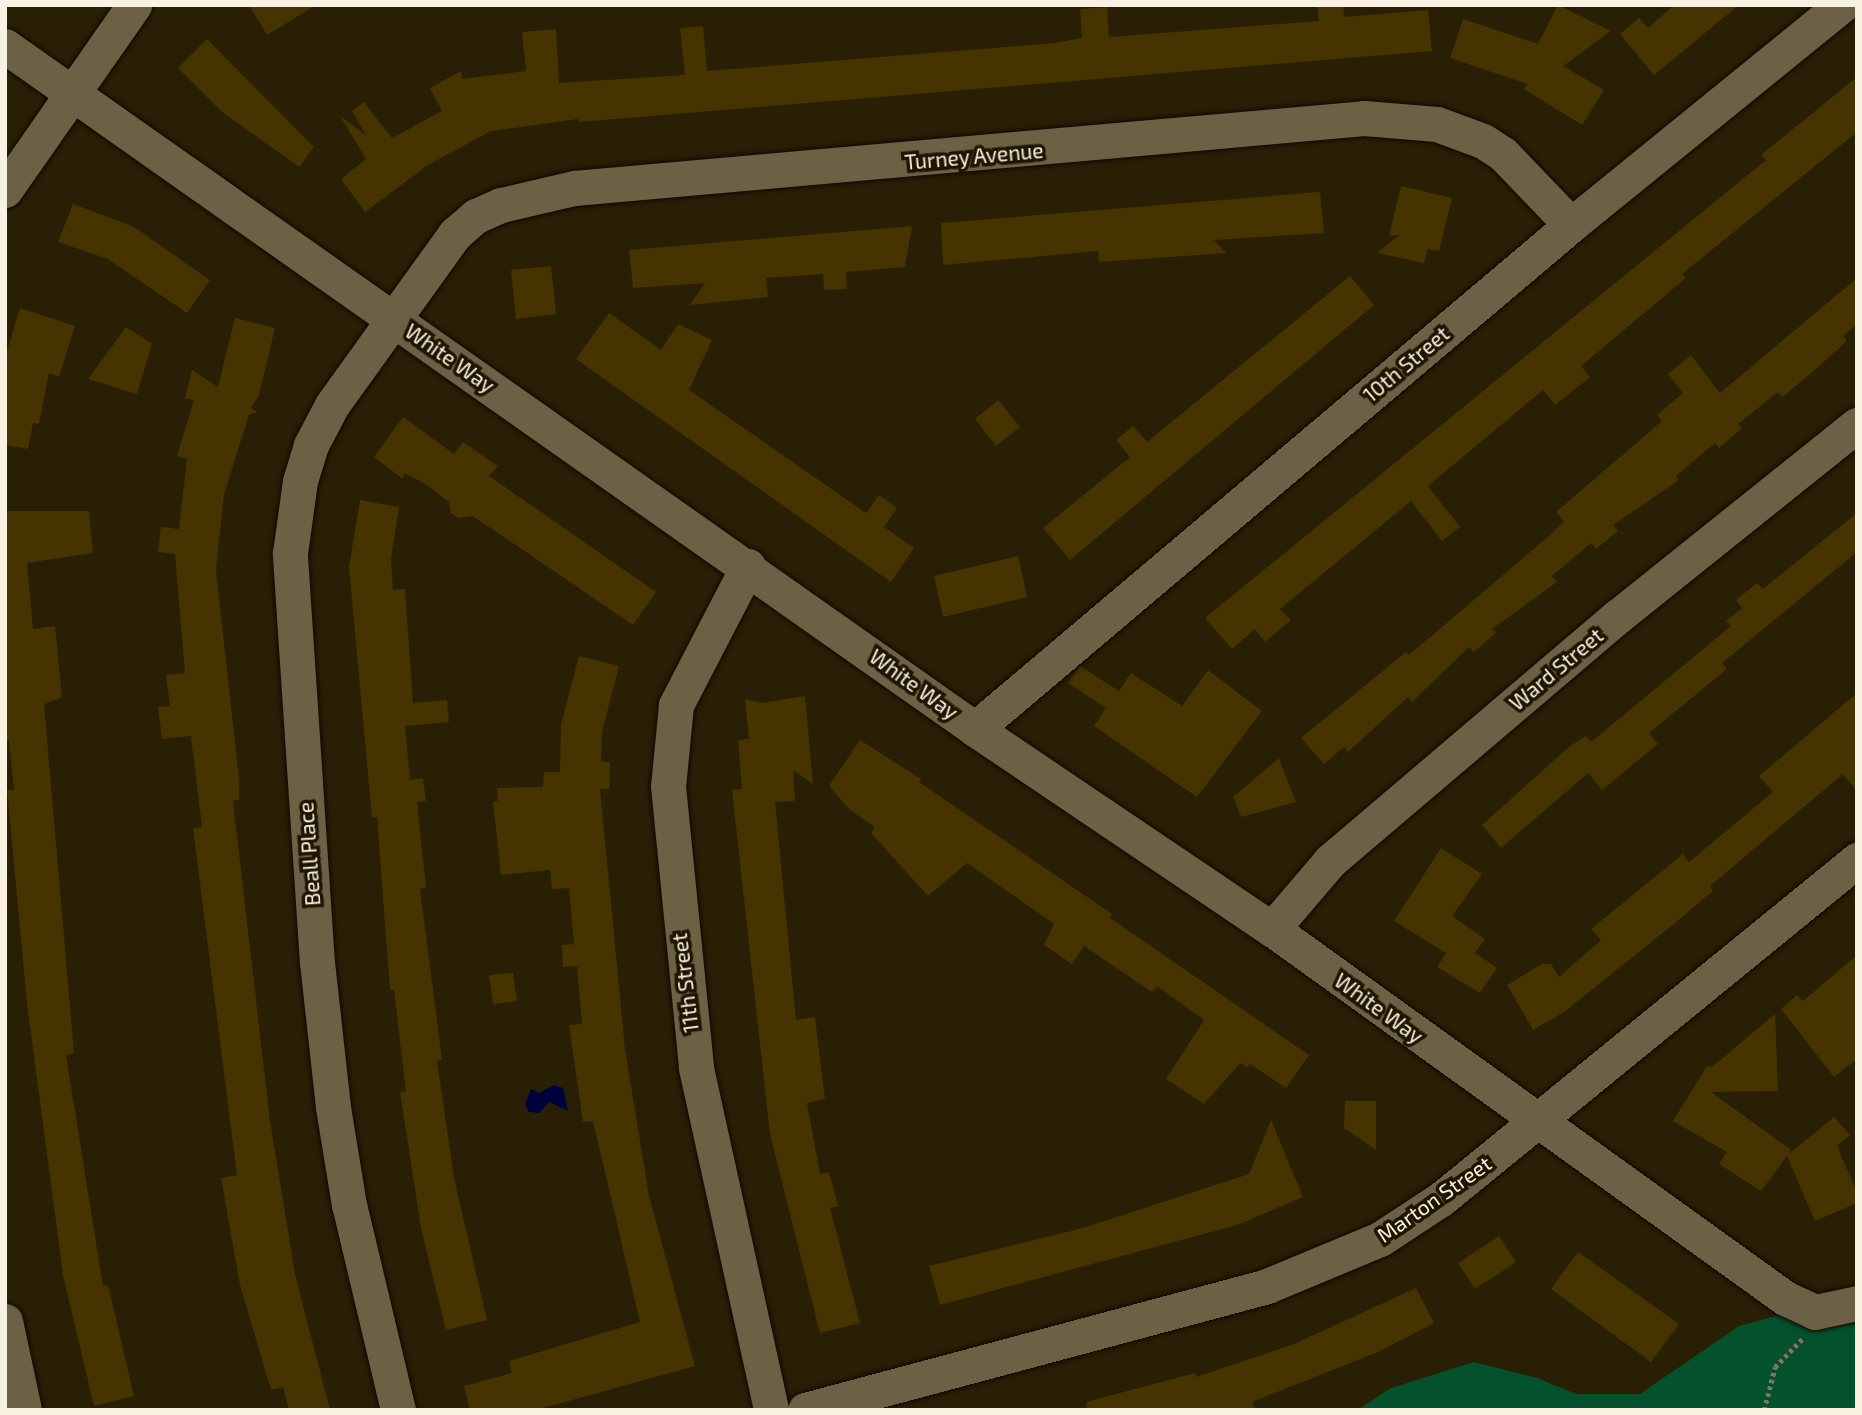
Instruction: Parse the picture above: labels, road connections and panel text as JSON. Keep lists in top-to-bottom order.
{
  "streets": {
    "street": [
      "Turney Avenue",
      "White Way",
      "10th Street",
      "Ward Street",
      "Beall Place",
      "11th Street",
      "Marton Street"
    ]
  },
  "crossings": [
    ["Turney Avenue", "White Way"],
    ["Turney Avenue", "10th Street"],
    ["Turney Avenue", "Beall Place"],
    ["White Way", "10th Street"],
    ["White Way", "Ward Street"],
    ["White Way", "Beall Place"],
    ["White Way", "11th Street"],
    ["White Way", "Marton Street"]
  ]
}
